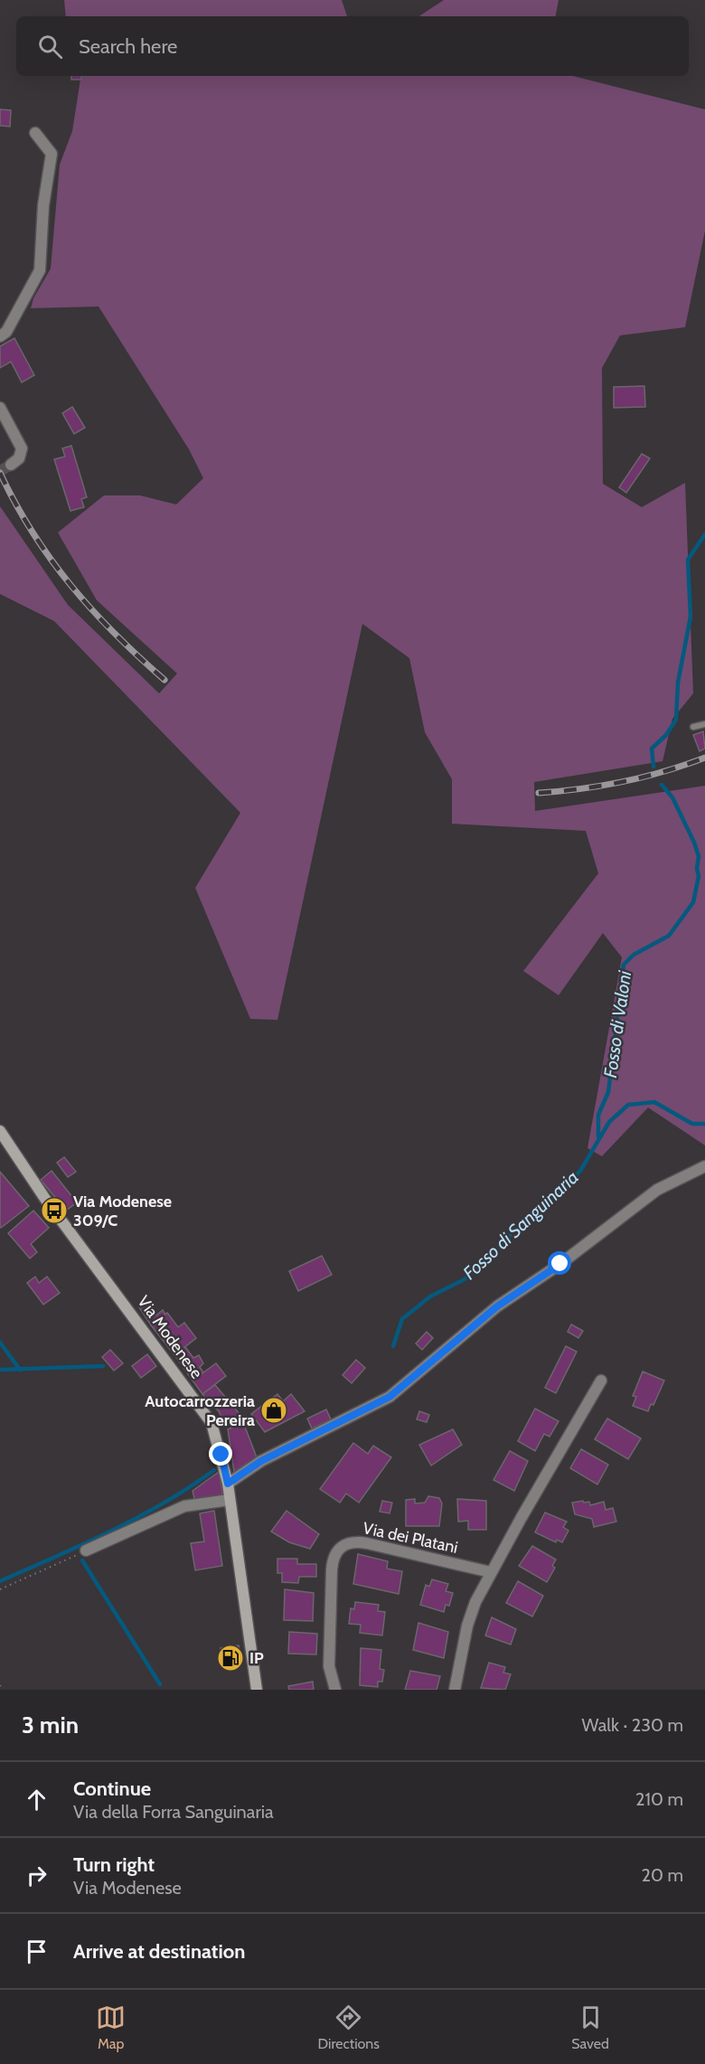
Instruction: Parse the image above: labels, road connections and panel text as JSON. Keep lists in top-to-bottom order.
{
  "streets": {
    "street": ["Via Modenese", "Via dei Platani"]
  },
  "water": ["Fosso di Valoni", "Fosso di Sanguinaria"],
  "places": {
    "bus stop": ["Via Modenese 309/C"],
    "shop": ["Autocarrozzeria Pereira"],
    "fuel station": ["IP"]
  },
  "page": {
    "search": "Search here",
    "heading": ["3 min", "Walk · 230 m"],
    "list": [
      ["Continue", "Via della Forra Sanguinaria", "210 m"],
      ["Turn right", "Via Modenese", "20 m"],
      "Arrive at destination"
    ],
    "nav": ["Map", "Directions", "Saved"]
  }
}
